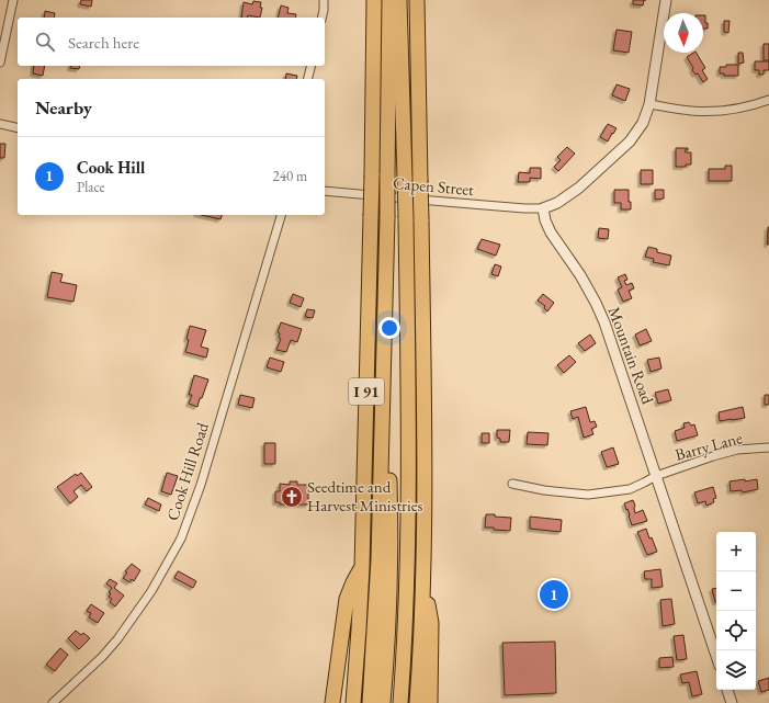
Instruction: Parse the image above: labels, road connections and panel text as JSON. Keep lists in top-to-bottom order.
{
  "streets": {
    "highway": ["I 91"],
    "street": [
      "Capen Street",
      "Mountain Road",
      "Barry Lane",
      "Cook Hill Road"
    ]
  },
  "crossings": [
    ["Capen Street", "Mountain Road"],
    ["Mountain Road", "Barry Lane"]
  ],
  "places": {
    "church": ["Seedtime and Harvest Ministries"]
  },
  "north": "bottom",
  "page": {
    "search": "Search here",
    "heading": "Nearby",
    "list": [
      {
        "mark": "1",
        "name": "Cook Hill",
        "note": "Place",
        "value": "240 m"
      }
    ],
    "map_buttons": ["+", "−"],
    "pins": "1"
  }
}
